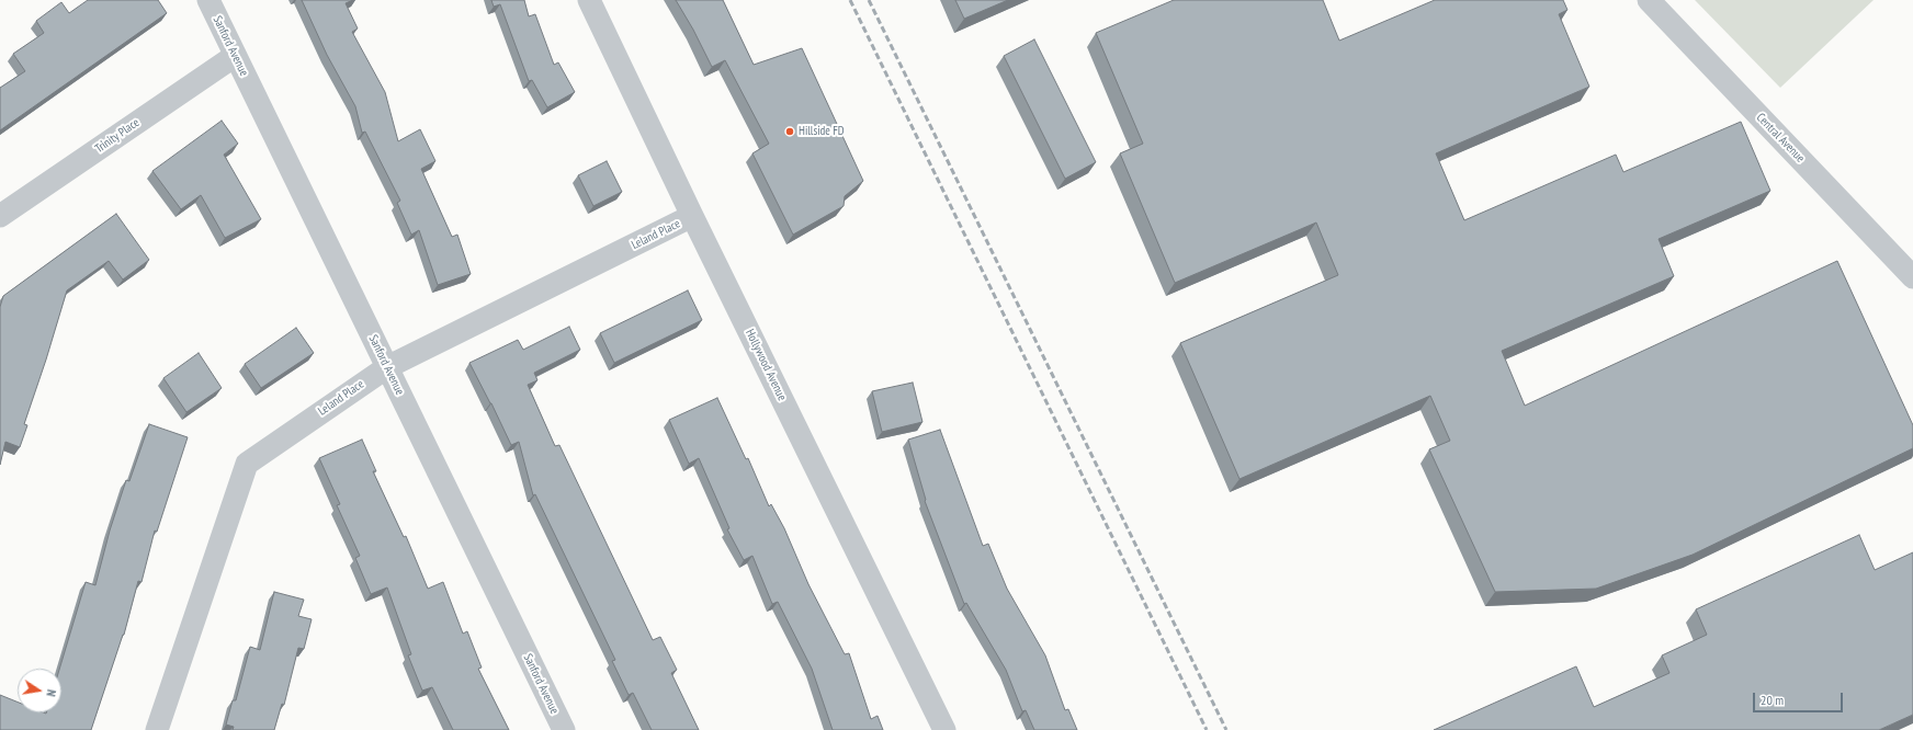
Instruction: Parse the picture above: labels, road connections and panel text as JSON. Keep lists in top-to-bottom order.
{
  "streets": {
    "street": [
      "Sanford Avenue",
      "Trinity Place",
      "Central Avenue",
      "Leland Place",
      "Hollywood Avenue"
    ]
  },
  "crossings": [
    ["Sanford Avenue", "Trinity Place"],
    ["Sanford Avenue", "Leland Place"],
    ["Leland Place", "Hollywood Avenue"]
  ],
  "places": ["Hillside FD"],
  "scale_bar": "20 m",
  "north": "right"
}
